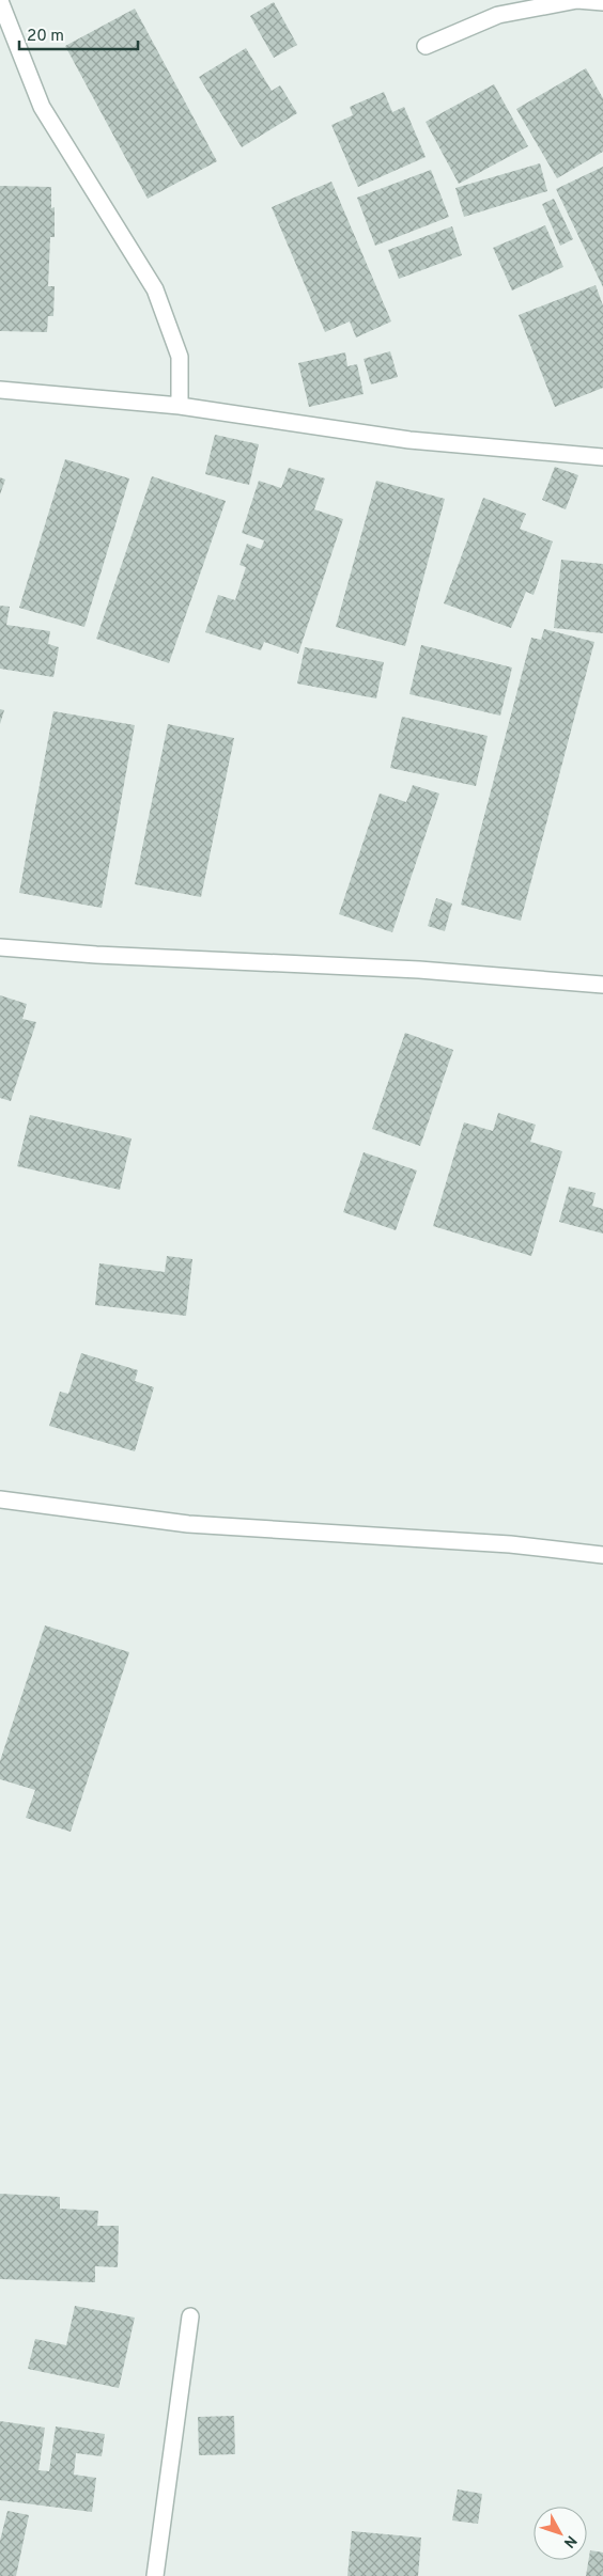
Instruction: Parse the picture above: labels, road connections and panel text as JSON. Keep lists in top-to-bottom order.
{
  "scale_bar": "20 m",
  "north": "bottom right"
}
